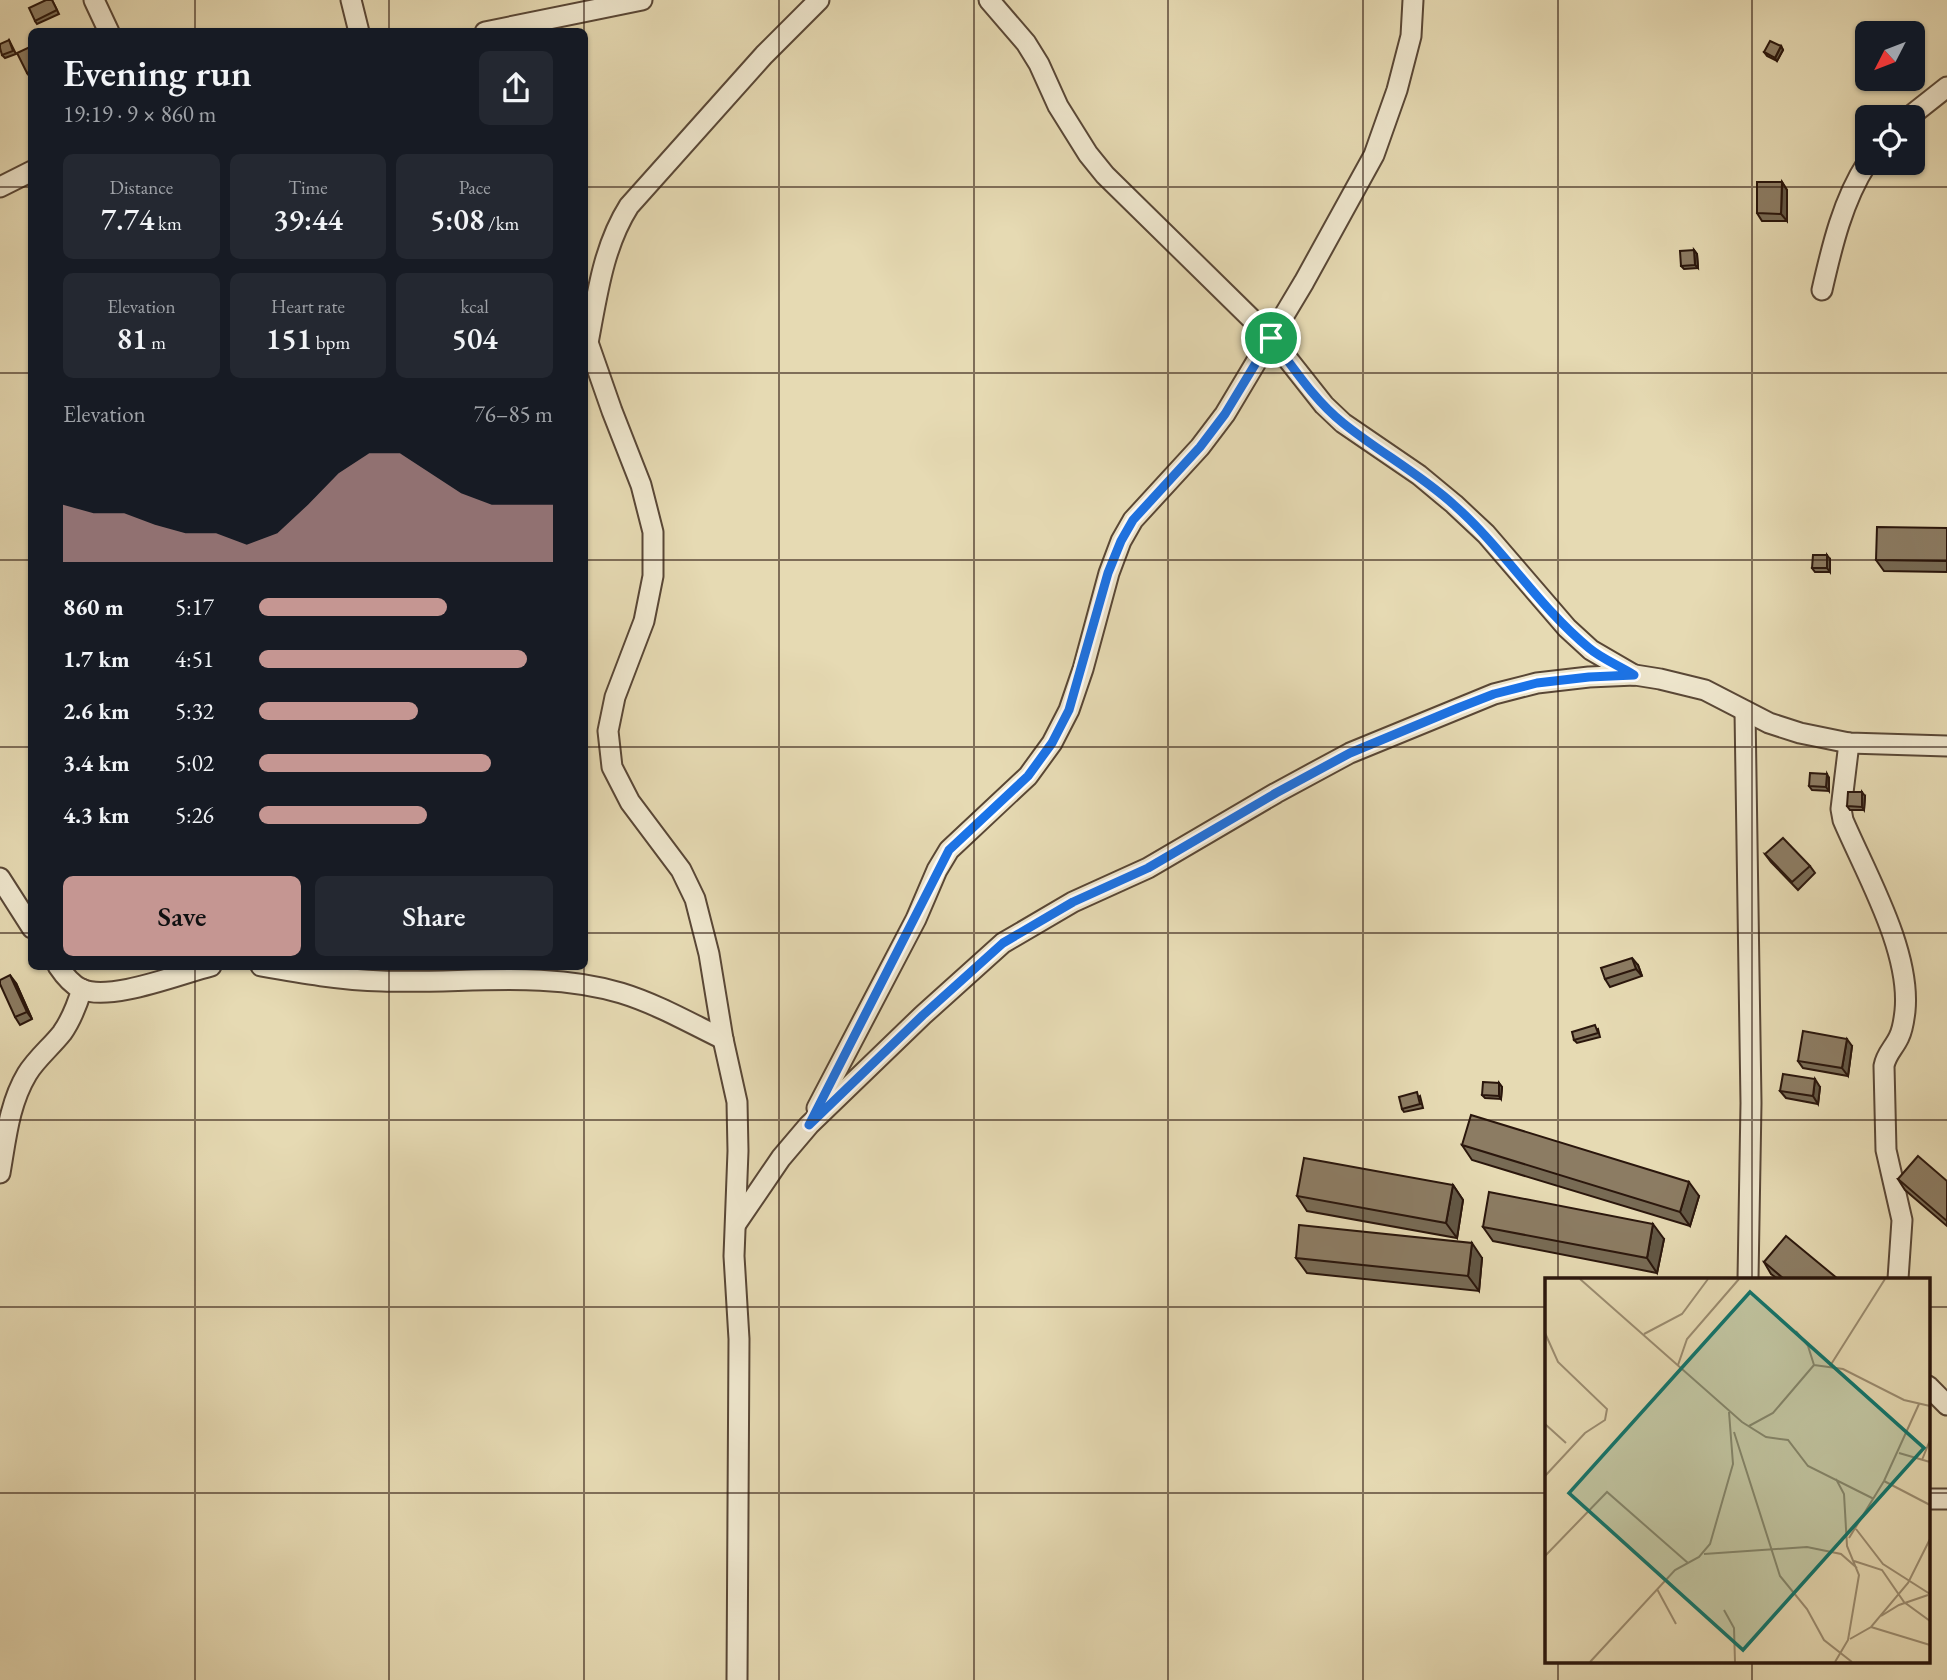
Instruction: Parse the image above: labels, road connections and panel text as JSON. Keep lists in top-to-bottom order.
{
  "north": "bottom left",
  "page": {
    "heading": ["Evening run", "19:19 · 9 × 860 m"],
    "stats": [
      ["Distance", "7.74 km"],
      ["Time", "39:44"],
      ["Pace", "5:08 /km"],
      ["Elevation", "81 m"],
      ["Heart rate", "151 bpm"],
      ["kcal", "504"]
    ],
    "chart": ["Elevation", "76–85 m"],
    "list": [
      {
        "name": "860 m",
        "note": "5:17"
      },
      {
        "name": "1.7 km",
        "note": "4:51"
      },
      {
        "name": "2.6 km",
        "note": "5:32"
      },
      {
        "name": "3.4 km",
        "note": "5:02"
      },
      {
        "name": "4.3 km",
        "note": "5:26"
      }
    ],
    "buttons": ["Save", "Share"]
  }
}
